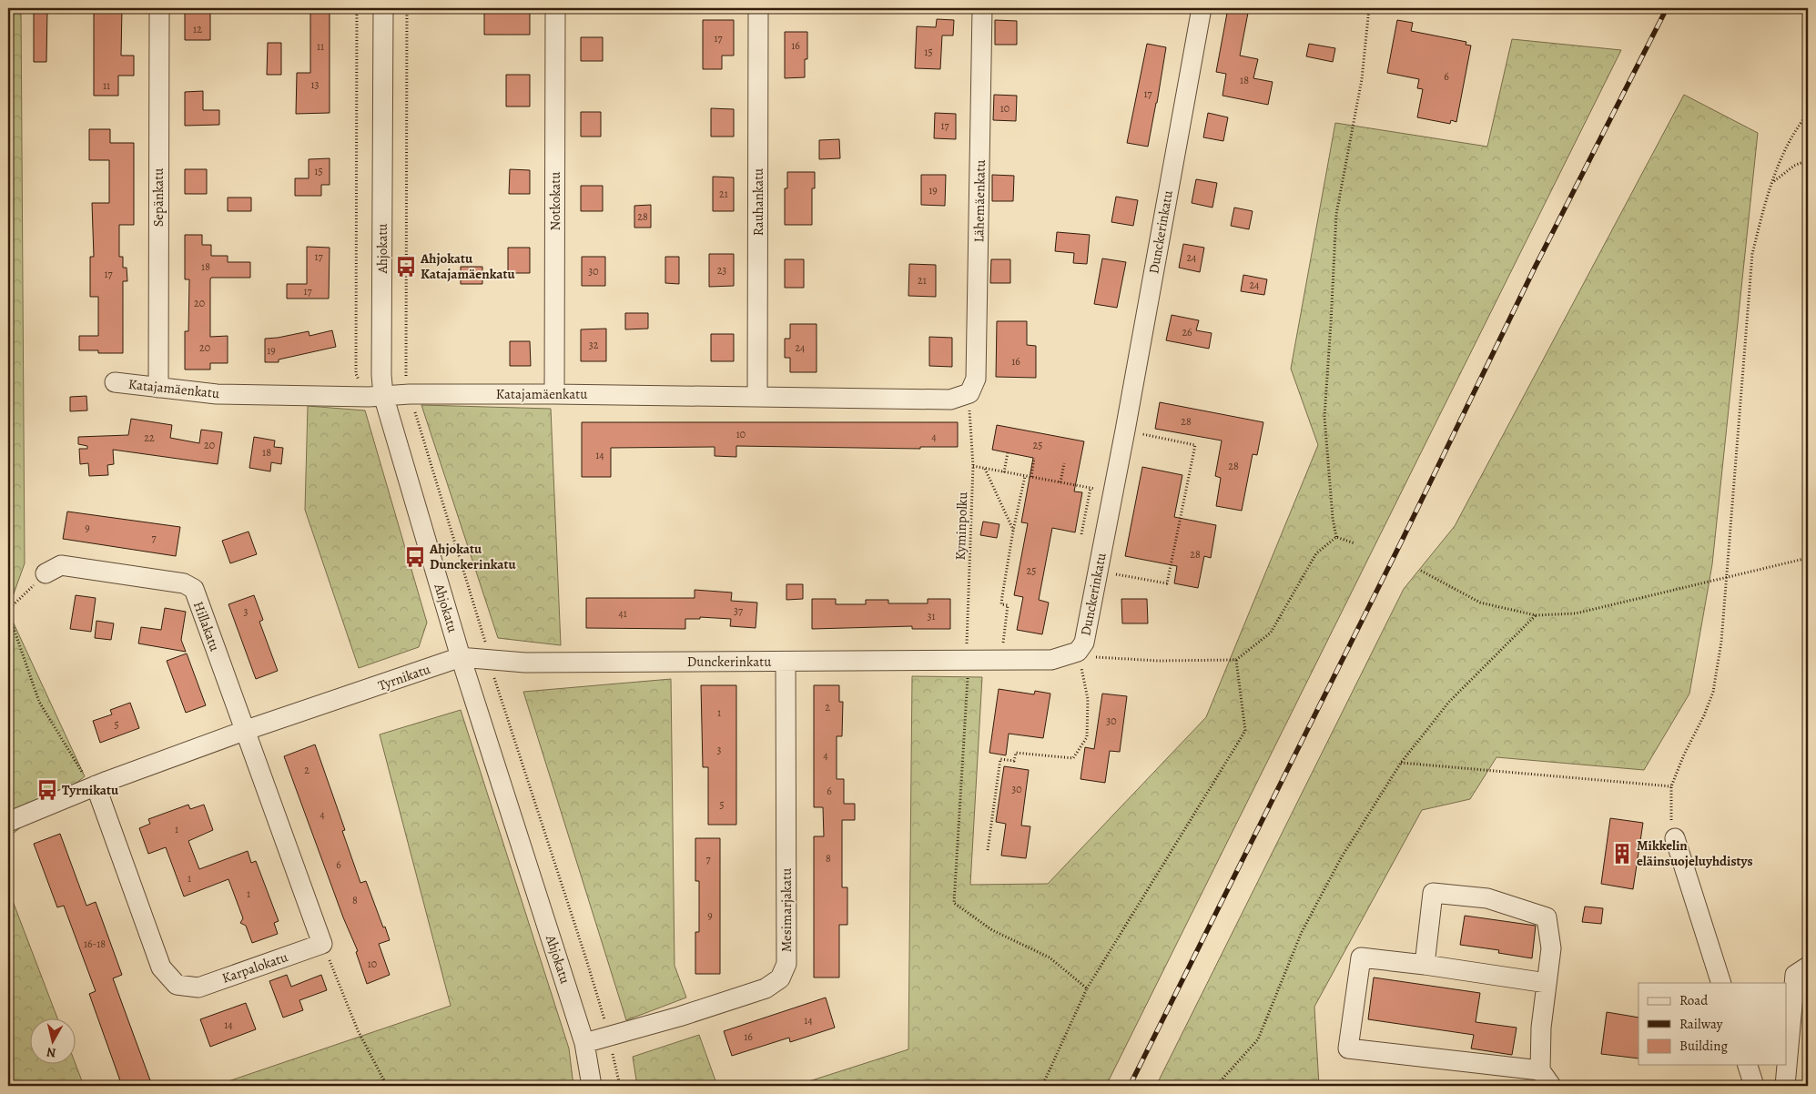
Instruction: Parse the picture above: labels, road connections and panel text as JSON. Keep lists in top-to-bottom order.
{
  "streets": {
    "street": [
      "Sepänkatu",
      "Notkokatu",
      "Lähemäenkatu",
      "Rauhankatu",
      "Dunckerinkatu",
      "Ahjokatu",
      "Katajamäenkatu",
      "Hillakatu",
      "Tyrnikatu",
      "Mesimarjakatu",
      "Karpalokatu"
    ],
    "path": ["Kyminpolku"]
  },
  "crossings": [
    ["Sepänkatu", "Katajamäenkatu"],
    ["Notkokatu", "Katajamäenkatu"],
    ["Lähemäenkatu", "Katajamäenkatu"],
    ["Lähemäenkatu", "Kyminpolku"],
    ["Rauhankatu", "Katajamäenkatu"],
    ["Dunckerinkatu", "Ahjokatu"],
    ["Dunckerinkatu", "Kyminpolku"],
    ["Dunckerinkatu", "Tyrnikatu"],
    ["Dunckerinkatu", "Mesimarjakatu"],
    ["Ahjokatu", "Katajamäenkatu"],
    ["Ahjokatu", "Tyrnikatu"],
    ["Ahjokatu", "Mesimarjakatu"],
    ["Katajamäenkatu", "Kyminpolku"],
    ["Hillakatu", "Tyrnikatu"],
    ["Tyrnikatu", "Karpalokatu"]
  ],
  "places": {
    "bus stop": ["Ahjokatu Katajamäenkatu", "Ahjokatu Dunckerinkatu", "Tyrnikatu"],
    "building": ["Mikkelin eläinsuojeluyhdistys"]
  },
  "house_numbers": [
    "12",
    "17",
    "16",
    "11",
    "15",
    "6",
    "18",
    "13",
    "11",
    "17",
    "10",
    "17",
    "15",
    "19",
    "21",
    "28",
    "17",
    "24",
    "18",
    "23",
    "30",
    "17",
    "21",
    "24",
    "17",
    "20",
    "26",
    "32",
    "20",
    "24",
    "19",
    "16",
    "28",
    "10",
    "4",
    "22",
    "20",
    "25",
    "18",
    "14",
    "28",
    "9",
    "7",
    "28",
    "25",
    "37",
    "3",
    "41",
    "31",
    "2",
    "1",
    "30",
    "5",
    "3",
    "4",
    "2",
    "30",
    "6",
    "5",
    "4",
    "1",
    "8",
    "7",
    "6",
    "1",
    "1",
    "8",
    "9",
    "16-18",
    "10",
    "14",
    "14",
    "16"
  ],
  "legend": ["Road", "Railway", "Building"],
  "north": "bottom"
}
